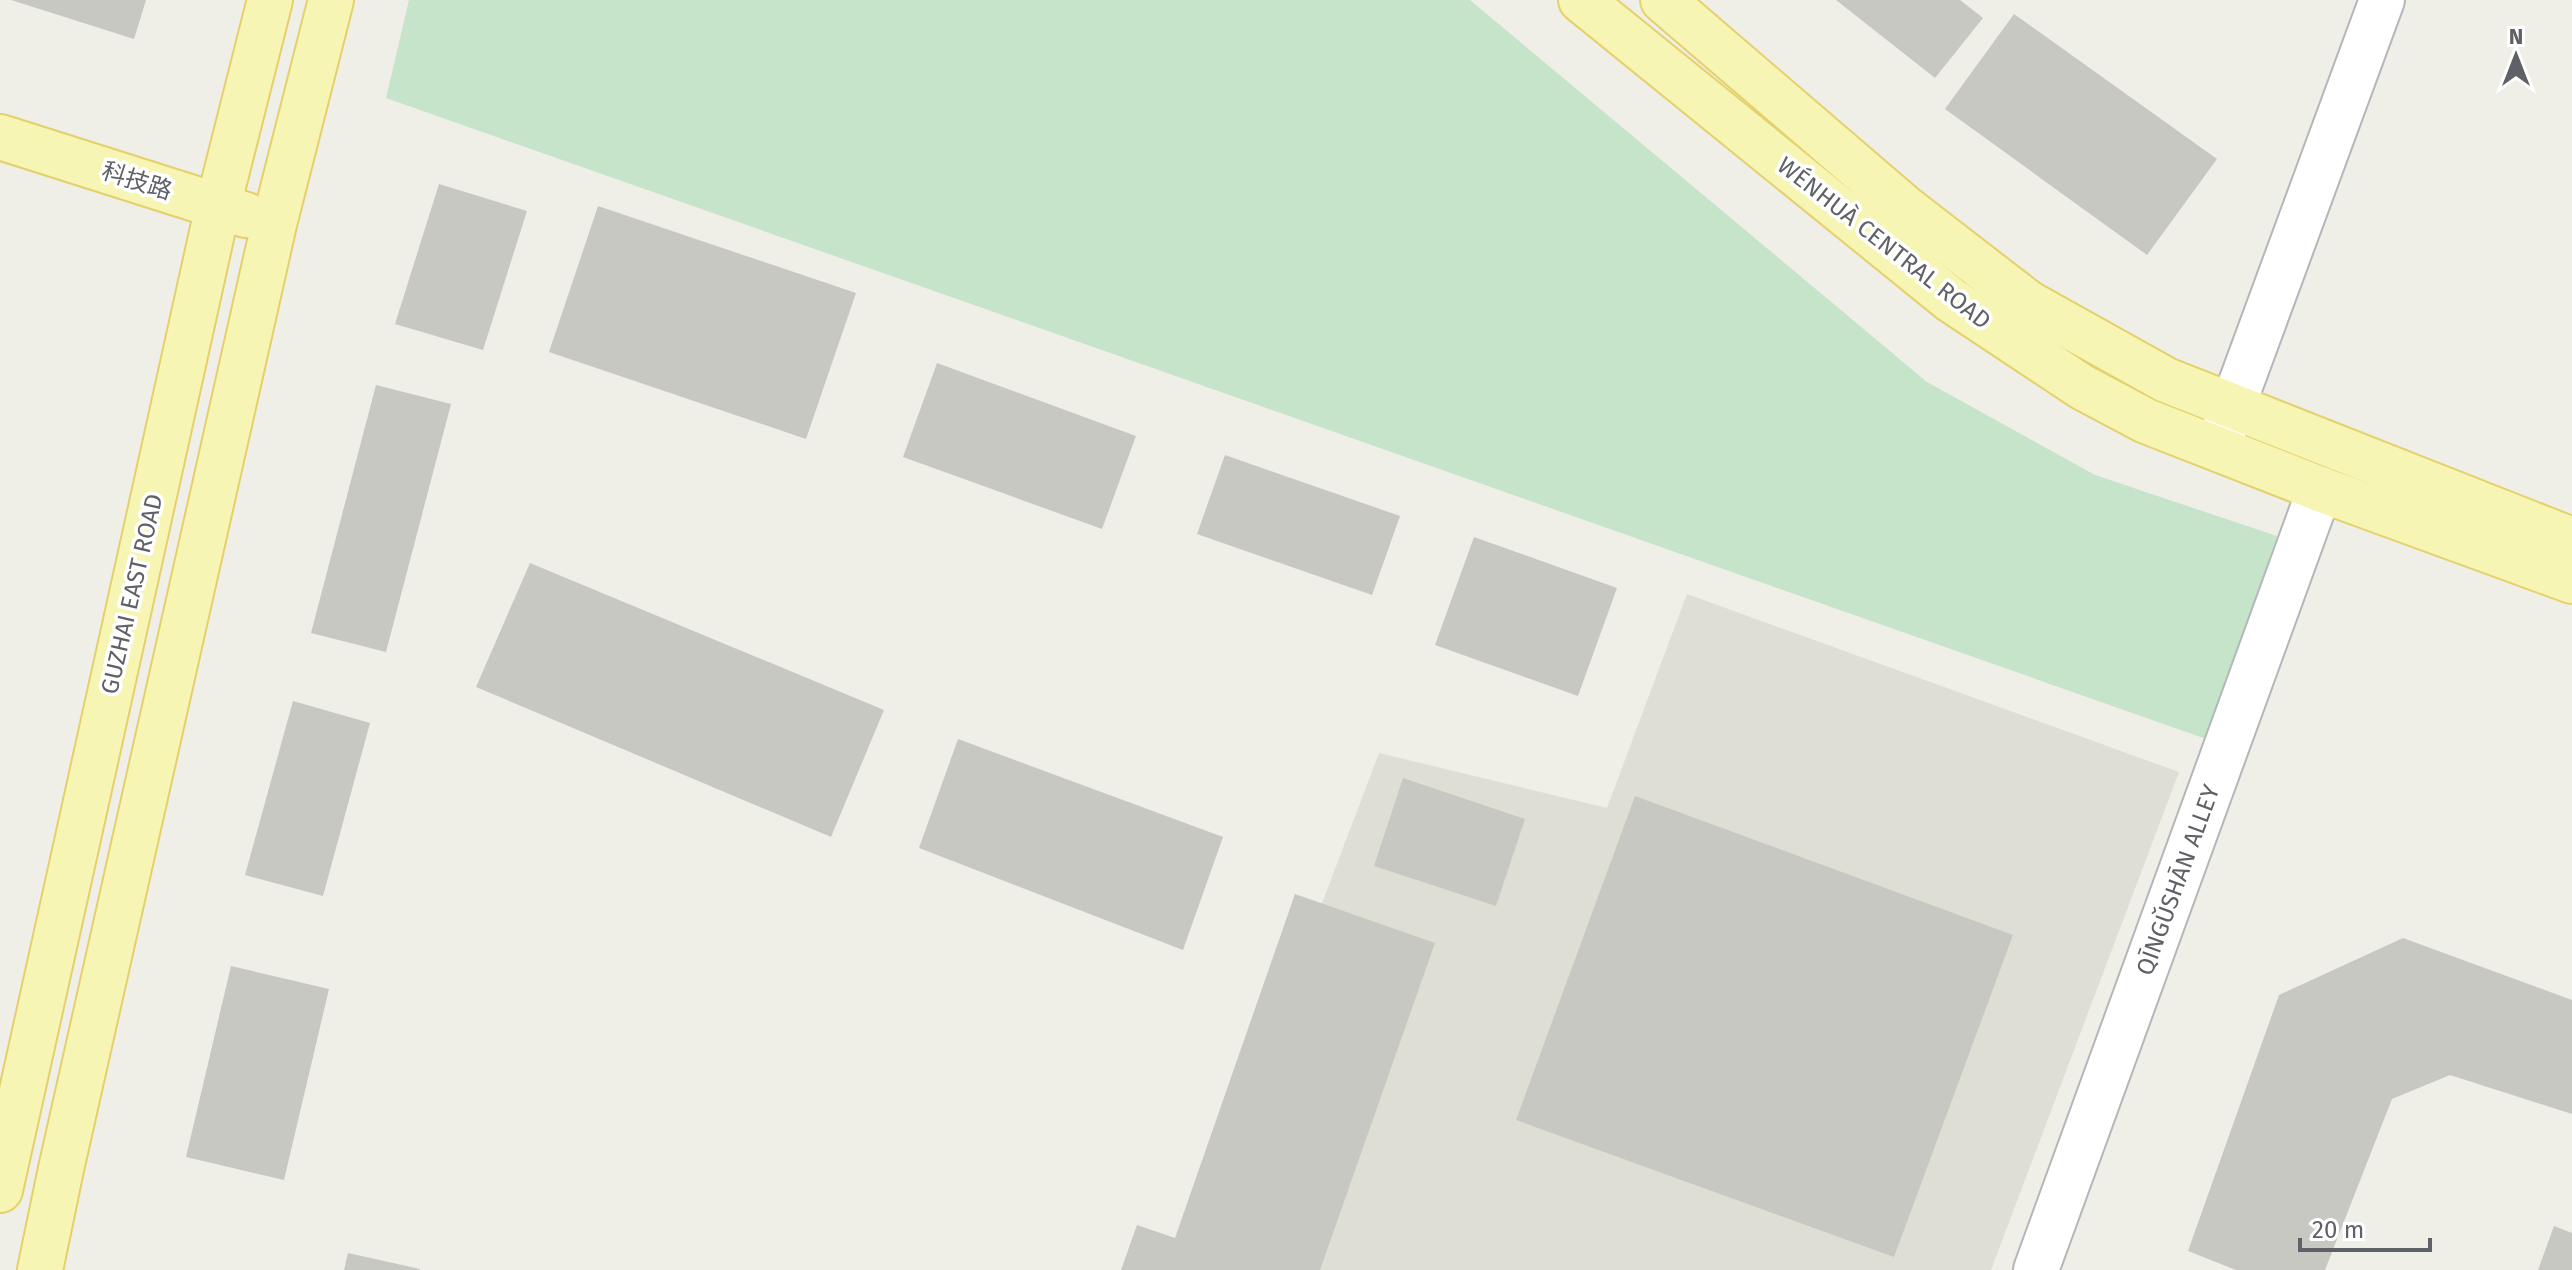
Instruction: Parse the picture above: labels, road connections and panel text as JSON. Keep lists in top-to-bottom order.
{
  "streets": {
    "main road": ["科技路", "WÉNHUÀ CENTRAL ROAD", "GUZHAI EAST ROAD"],
    "street": ["QĪNGǓSHĀN ALLEY"]
  },
  "crossings": [
    ["科技路", "GUZHAI EAST ROAD"],
    ["WÉNHUÀ CENTRAL ROAD", "QĪNGǓSHĀN ALLEY"]
  ],
  "scale_bar": "20 m",
  "north": "top"
}
